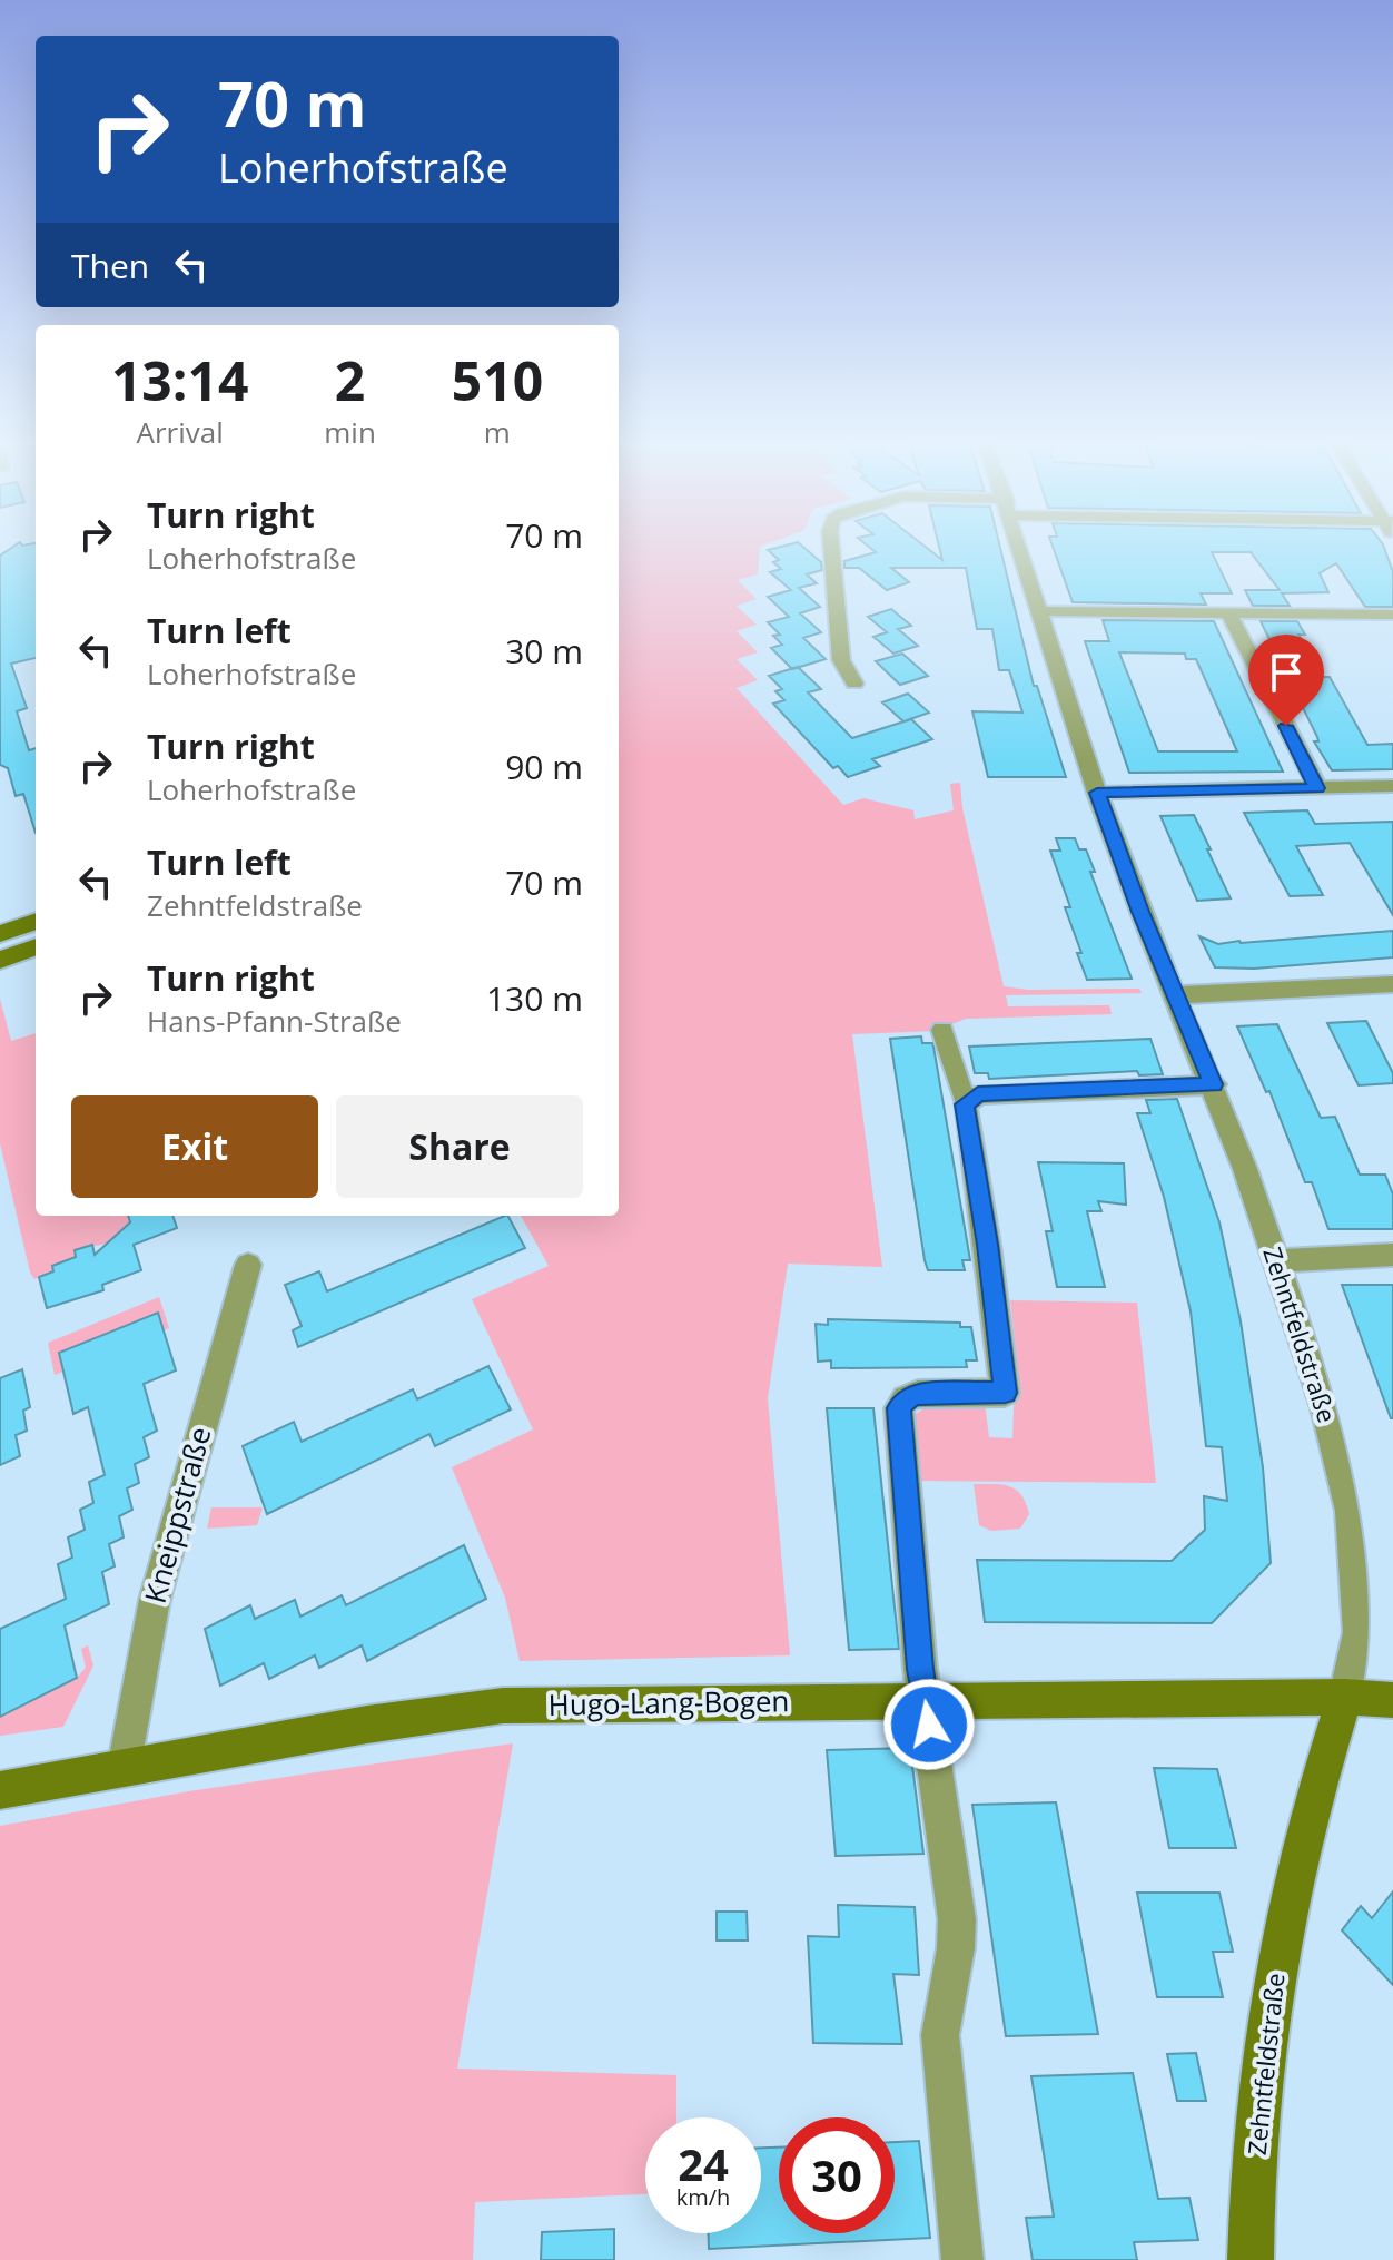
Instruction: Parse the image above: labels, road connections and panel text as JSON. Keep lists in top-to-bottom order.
{
  "streets": {
    "street": ["Zehntfeldstraße", "Kneippstraße", "Hugo-Lang-Bogen"]
  },
  "crossings": [
    ["Zehntfeldstraße", "Hugo-Lang-Bogen"],
    ["Kneippstraße", "Hugo-Lang-Bogen"]
  ],
  "page": {
    "turn": ["70 m", "Loherhofstraße"],
    "then": "Then",
    "eta": [
      "13:14",
      "Arrival",
      "2",
      "min",
      "510",
      "m"
    ],
    "list": [
      {
        "name": "Turn right",
        "note": "Loherhofstraße",
        "value": "70 m"
      },
      {
        "name": "Turn left",
        "note": "Loherhofstraße",
        "value": "30 m"
      },
      {
        "name": "Turn right",
        "note": "Loherhofstraße",
        "value": "90 m"
      },
      {
        "name": "Turn left",
        "note": "Zehntfeldstraße",
        "value": "70 m"
      },
      {
        "name": "Turn right",
        "note": "Hans-Pfann-Straße",
        "value": "130 m"
      }
    ],
    "buttons": ["Exit", "Share"],
    "speed": "24 km/h",
    "limit": "30"
  }
}
